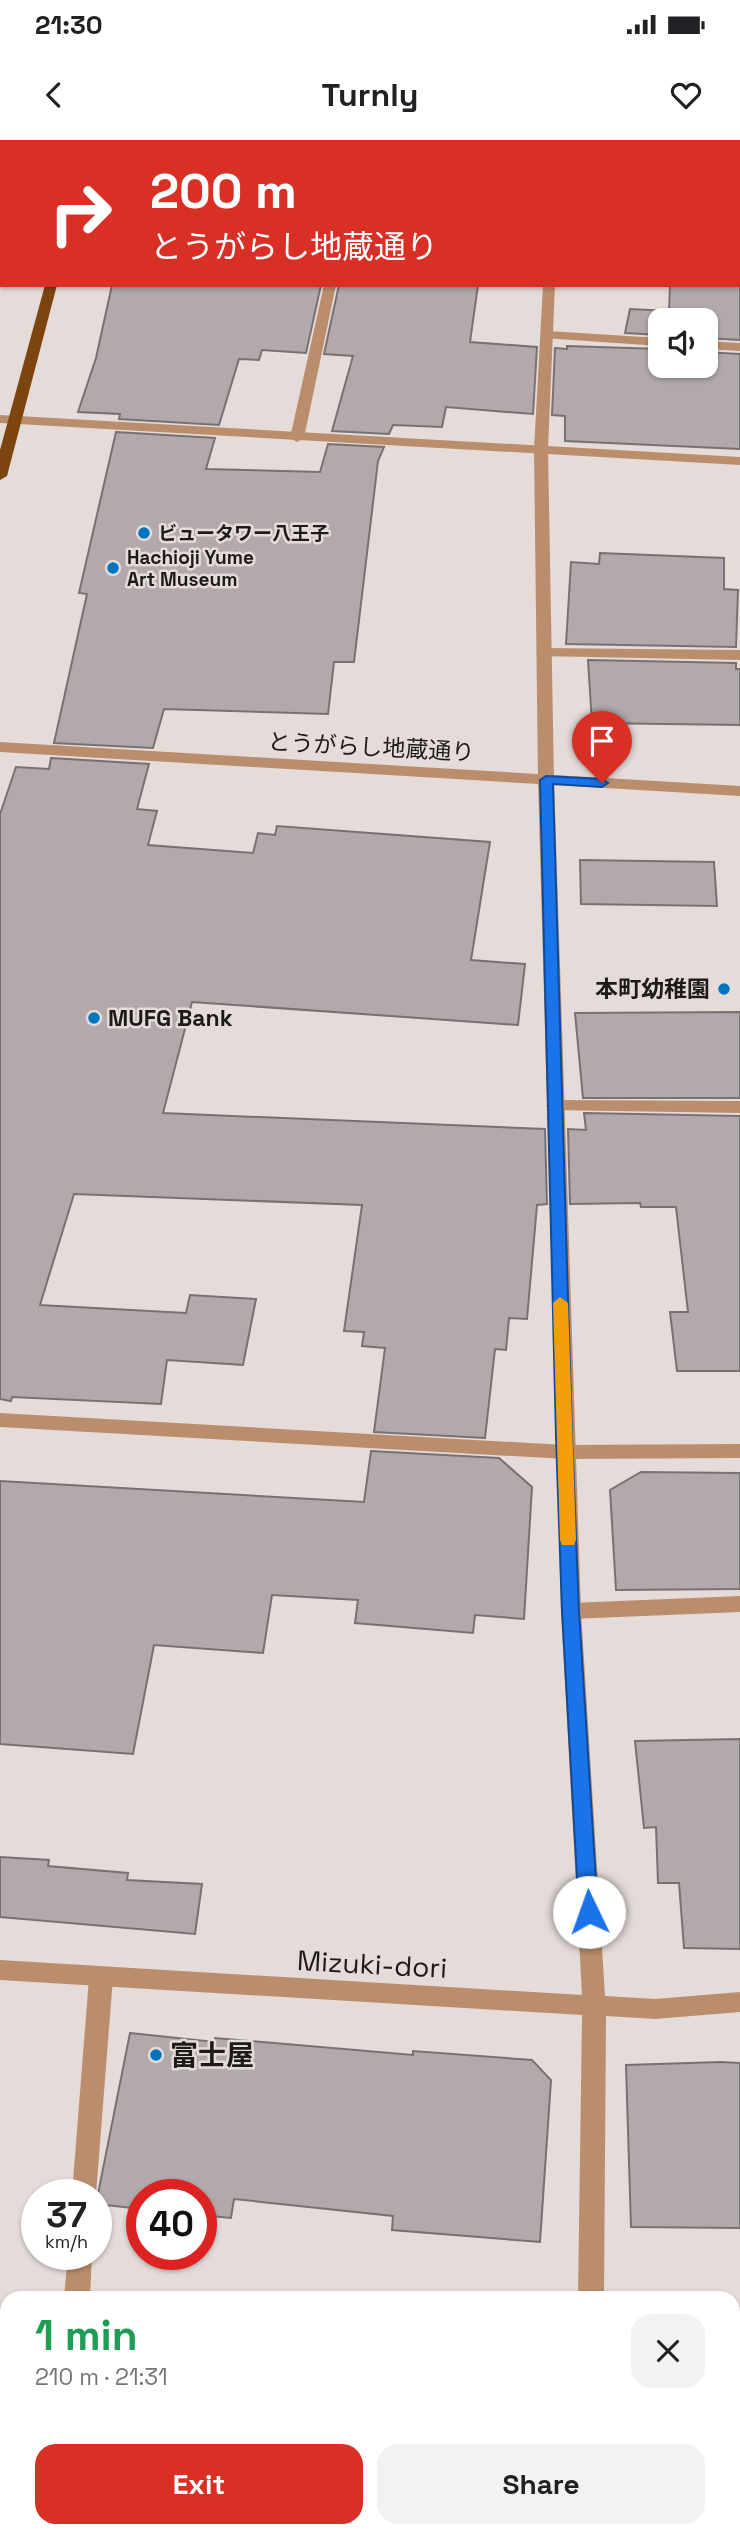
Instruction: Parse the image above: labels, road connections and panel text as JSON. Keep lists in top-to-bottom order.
{
  "streets": {
    "street": ["とうがらし地蔵通り", "Mizuki-dori"]
  },
  "places": [
    "ビュータワー八王子",
    "Hachioji Yume Art Museum",
    "本町幼稚園",
    "MUFG Bank",
    "富士屋"
  ],
  "page": {
    "status": "21:30",
    "header": "Turnly",
    "turn": ["200 m", "とうがらし地蔵通り"],
    "speed": "37 km/h",
    "limit": "40",
    "heading": ["1 min", "210 m · 21:31"],
    "buttons": ["Exit", "Share"]
  }
}
